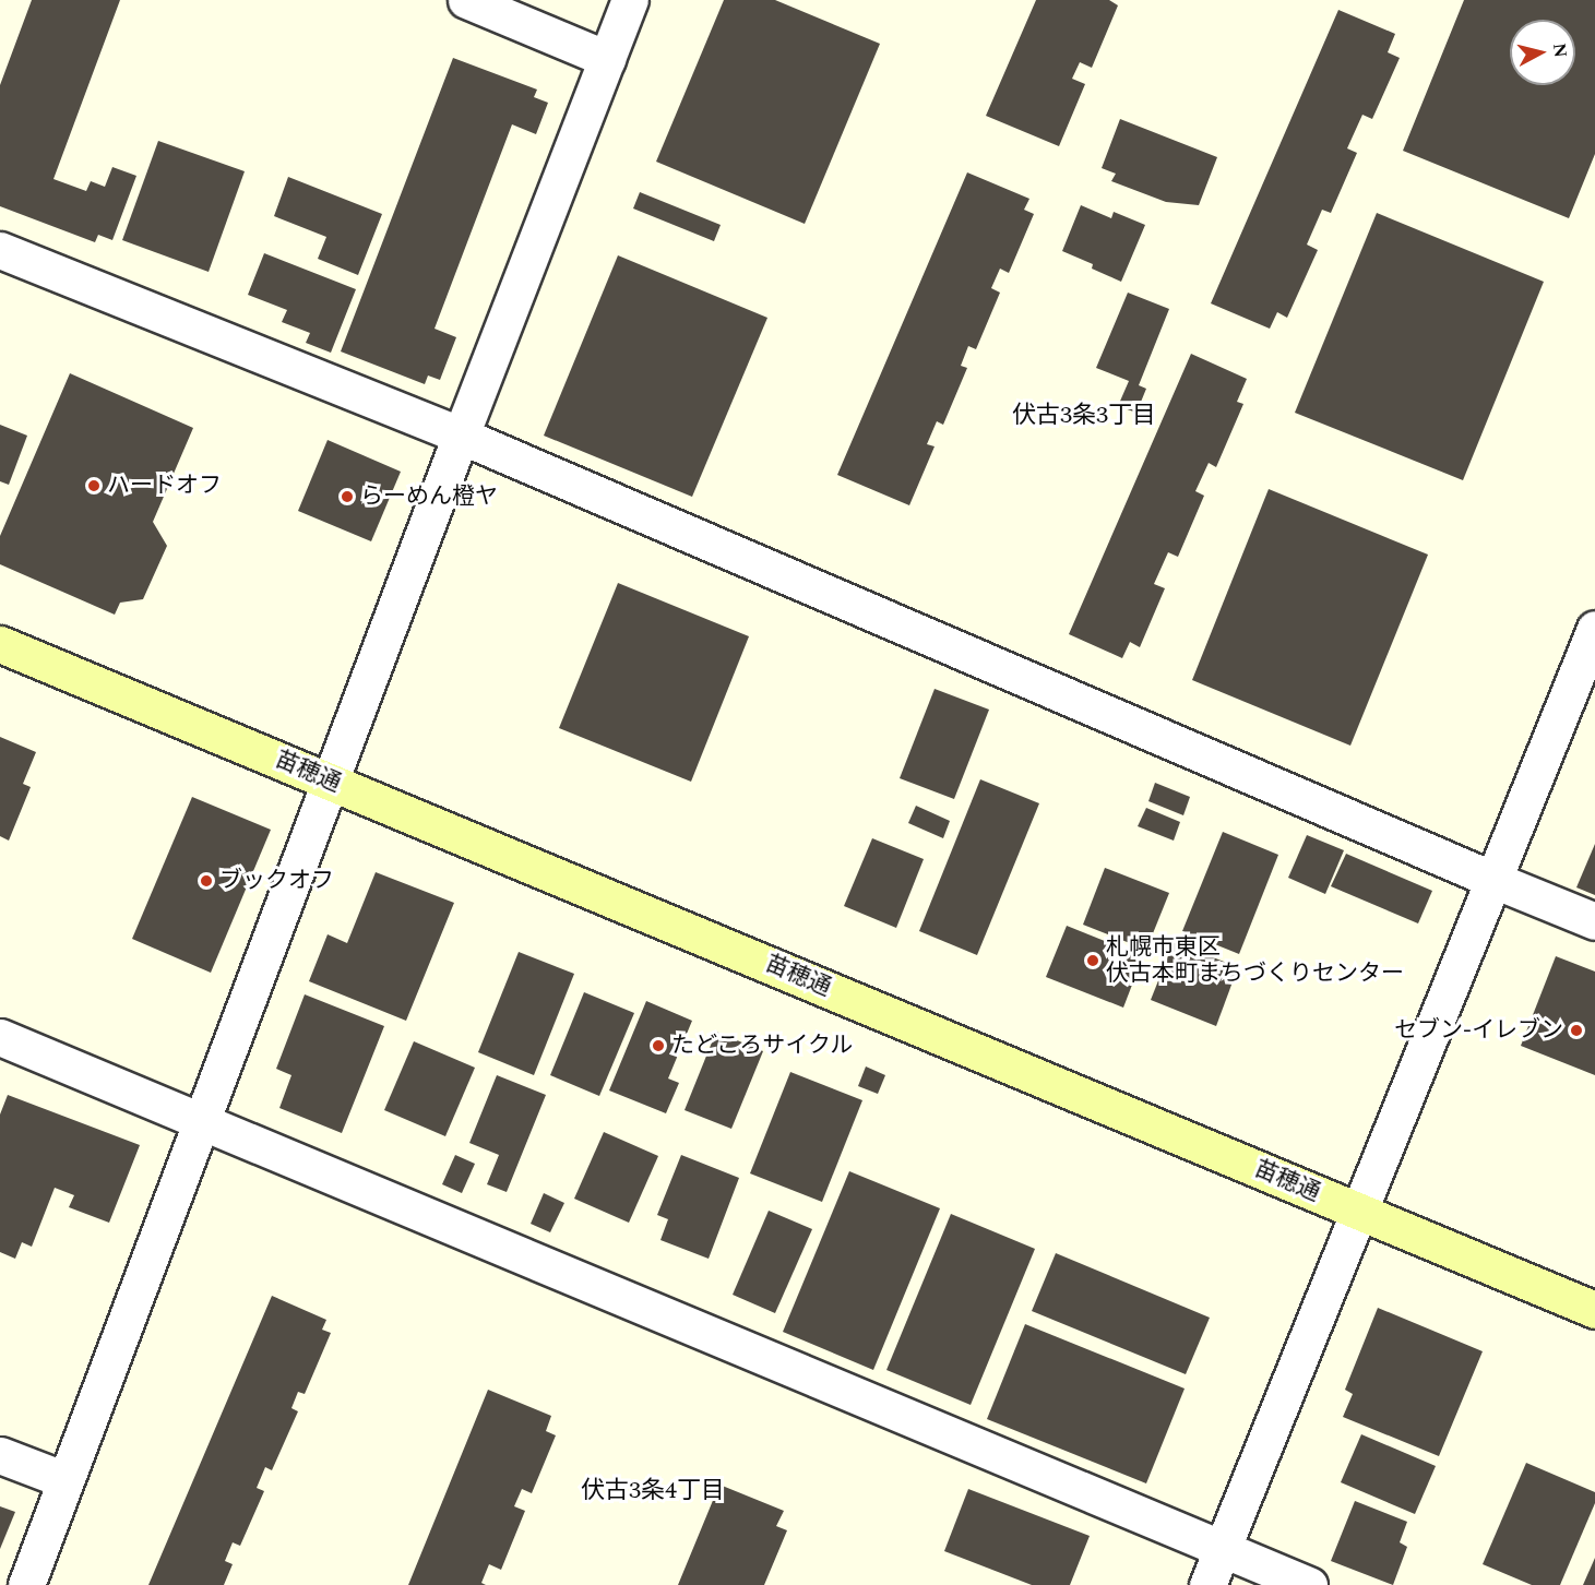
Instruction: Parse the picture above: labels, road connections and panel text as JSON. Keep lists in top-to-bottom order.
{
  "streets": {
    "street": ["苗穂通"]
  },
  "districts": ["伏古3条3丁目", "伏古3条4丁目"],
  "places": [
    "ハードオフ",
    "らーめん橙ヤ",
    "ブックオフ",
    "札幌市東区 伏古本町まちづくりセンター",
    "セブン-イレブン",
    "たどころサイクル"
  ],
  "north": "right"
}
